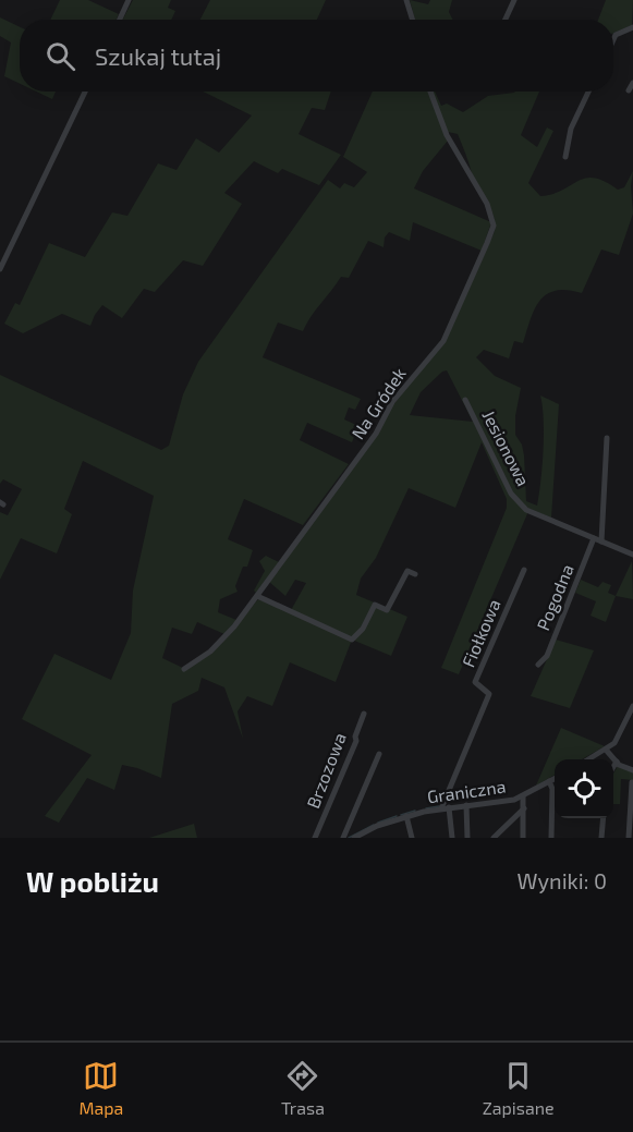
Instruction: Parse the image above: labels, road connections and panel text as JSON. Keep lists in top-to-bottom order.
{
  "streets": {
    "street": [
      "Na Gródek",
      "Jesionowa",
      "Pogodna",
      "Fiołkowa",
      "Brzozowa",
      "Graniczna"
    ]
  },
  "crossings": [
    ["Jesionowa", "Pogodna"],
    ["Fiołkowa", "Graniczna"]
  ],
  "page": {
    "search": "Szukaj tutaj",
    "heading": ["W pobliżu", "Wyniki: 0"],
    "nav": ["Mapa", "Trasa", "Zapisane"]
  }
}
